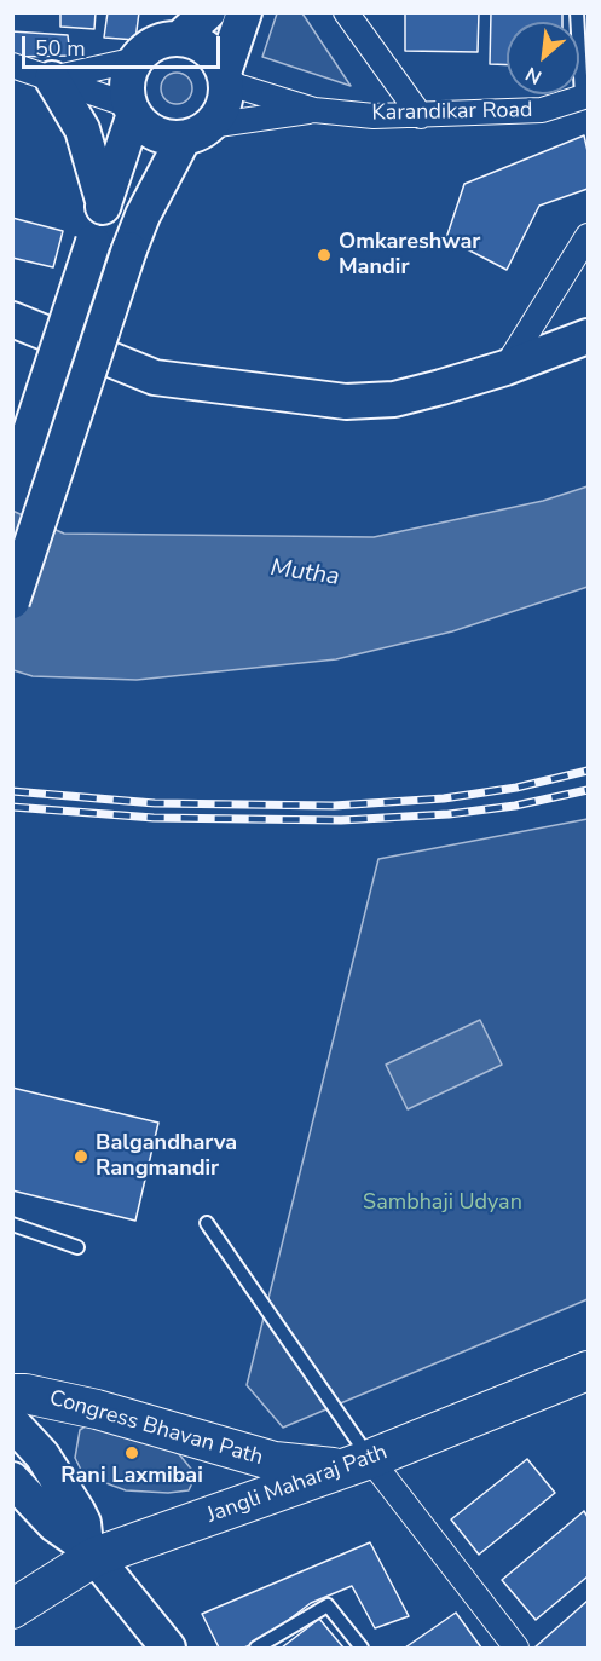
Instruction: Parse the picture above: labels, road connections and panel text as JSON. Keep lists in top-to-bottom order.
{
  "streets": {
    "main road": ["Congress Bhavan Path", "Jangli Maharaj Path"],
    "street": ["Karandikar Road"]
  },
  "crossings": [
    ["Congress Bhavan Path", "Jangli Maharaj Path"]
  ],
  "water": ["Mutha"],
  "parks": ["Sambhaji Udyan"],
  "places": ["Omkareshwar Mandir", "Balgandharva Rangmandir", "Rani Laxmibai"],
  "scale_bar": "50 m",
  "north": "bottom left"
}
